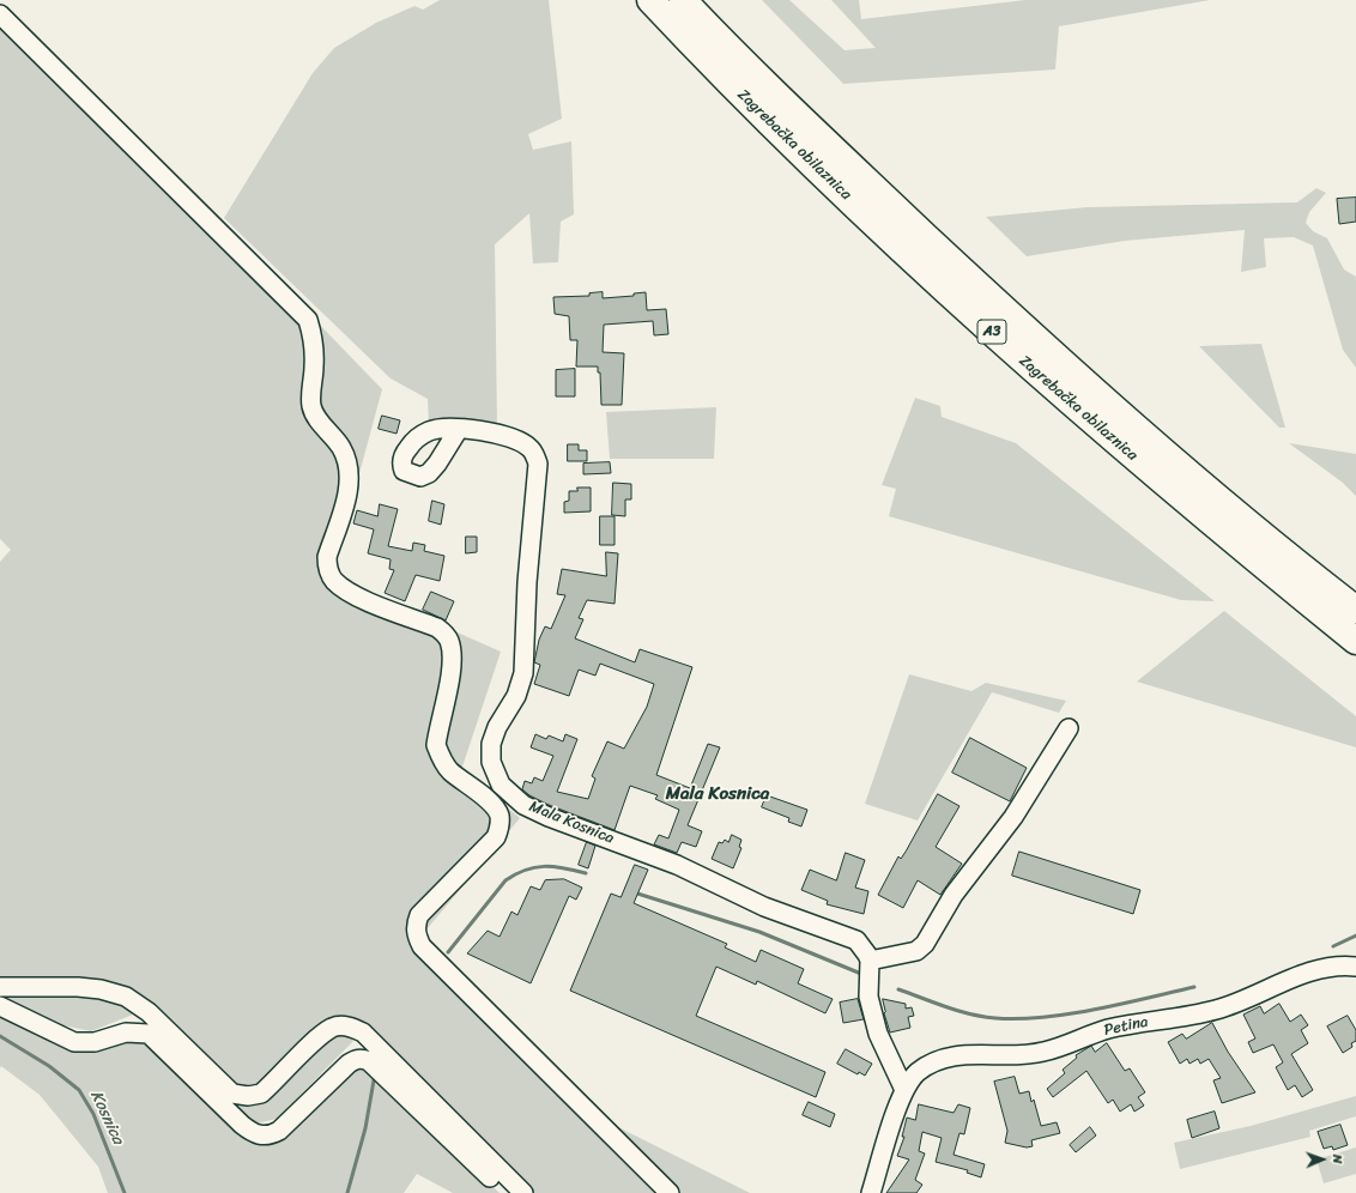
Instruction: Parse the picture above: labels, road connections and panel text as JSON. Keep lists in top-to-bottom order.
{
  "streets": {
    "highway": ["Zagrebačka obilaznica", "A3"],
    "street": ["Mala Kosnica", "Petina"]
  },
  "districts": ["Mala Kosnica"],
  "water": ["Kosnica"],
  "north": "right"
}
